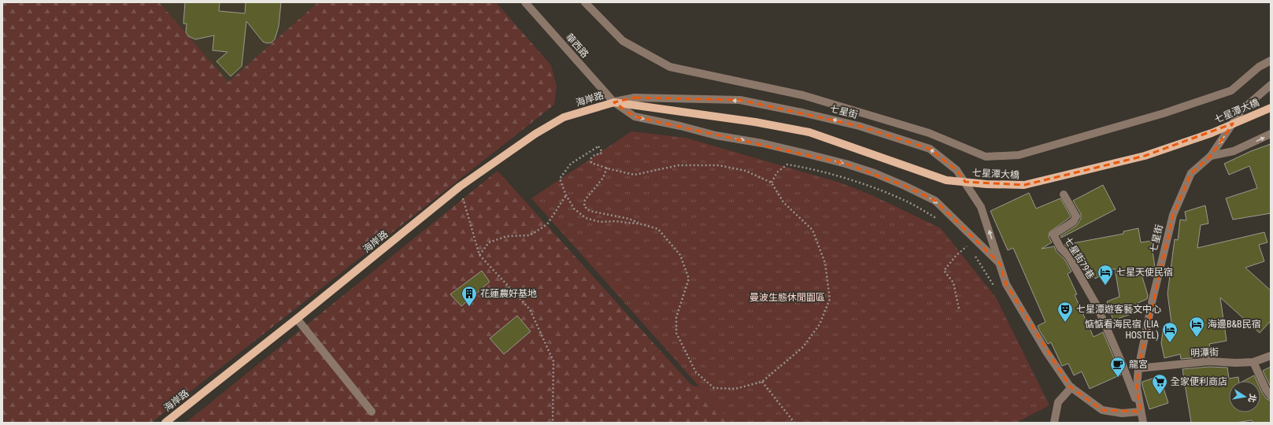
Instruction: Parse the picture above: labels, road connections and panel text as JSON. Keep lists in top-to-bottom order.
{
  "streets": {
    "main road": ["海岸路", "七星潭大橋"],
    "street": [
      "華西路",
      "七星街",
      "七星街79巷",
      "明潭街"
    ]
  },
  "crossings": [
    ["華西路", "海岸路"],
    ["華西路", "七星潭大橋"],
    ["華西路", "七星街"],
    ["海岸路", "七星潭大橋"],
    ["海岸路", "七星街"],
    ["七星潭大橋", "七星街"],
    ["七星街", "七星街79巷"],
    ["七星街", "明潭街"]
  ],
  "parks": ["曼波生態休閒園區"],
  "places": {
    "hotel": ["七星天使民宿", "海邊B&B民宿", "惦惦看海民宿 (LIA HOSTEL)"],
    "building": ["花蓮農好基地"],
    "theatre": ["七星潭遊客藝文中心"],
    "cafe": ["龍宮"],
    "supermarket": ["全家便利商店"]
  },
  "north": "right"
}
